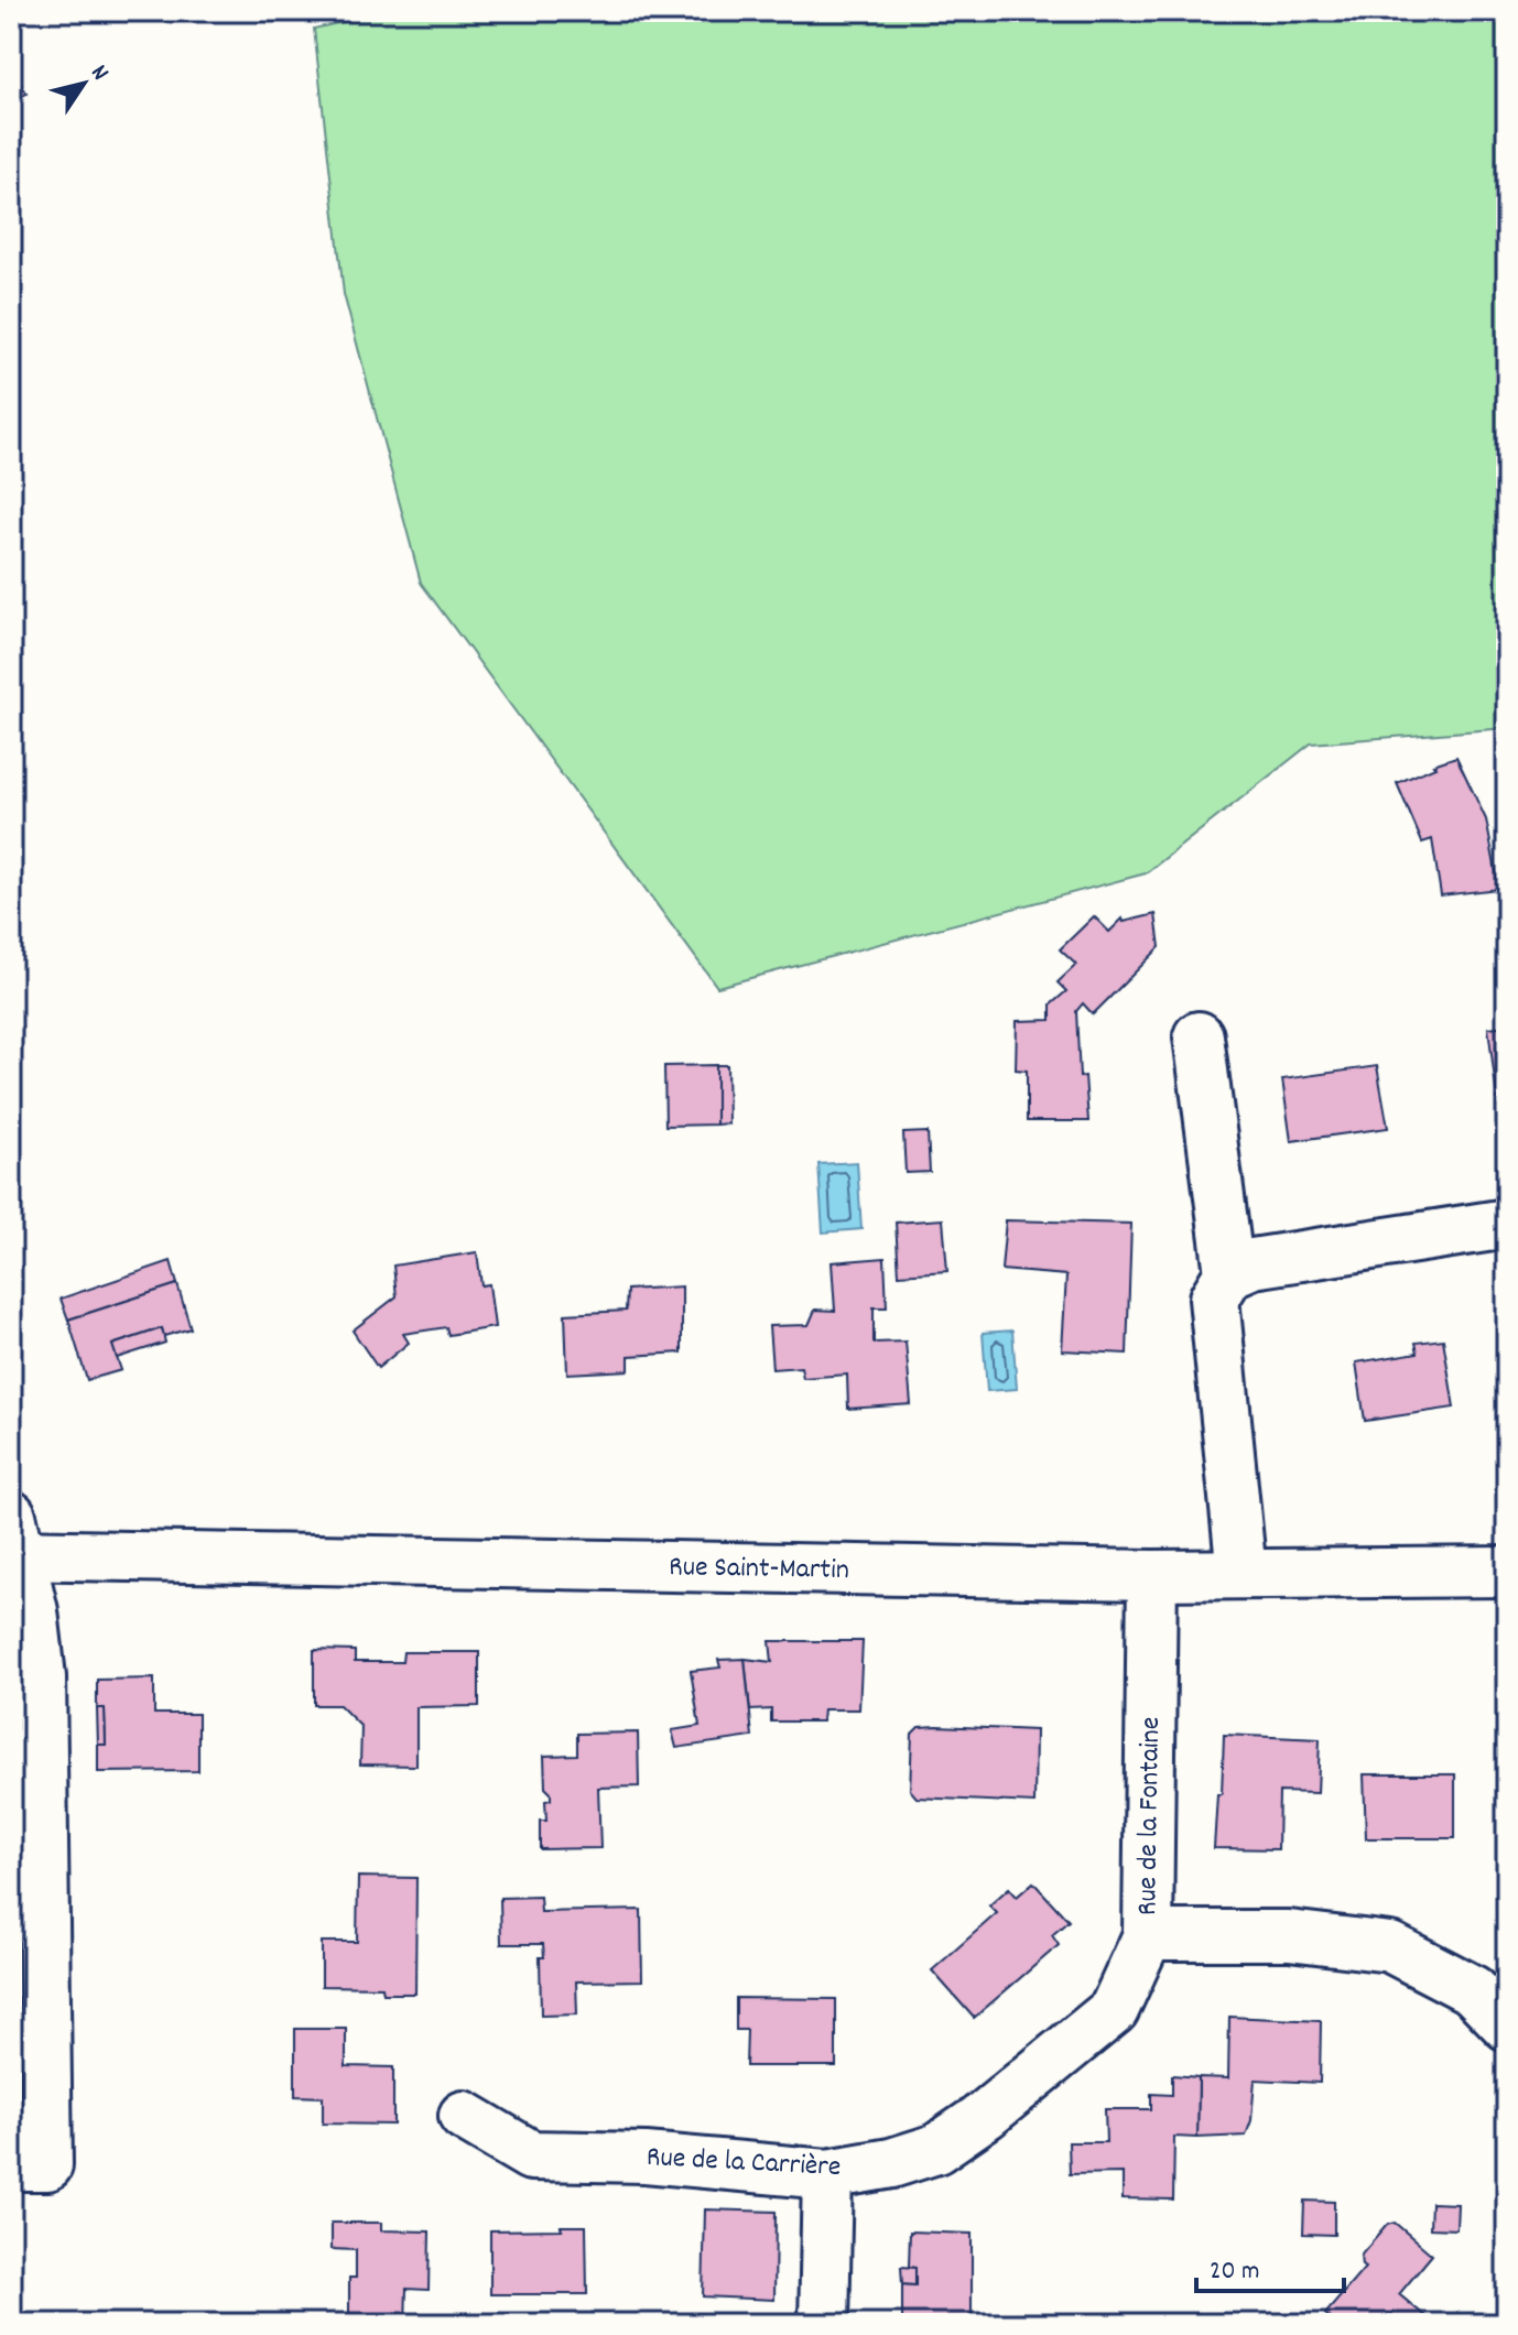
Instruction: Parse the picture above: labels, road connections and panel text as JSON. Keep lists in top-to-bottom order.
{
  "streets": {
    "street": ["Rue Saint-Martin", "Rue de la Fontaine", "Rue de la Carrière"]
  },
  "crossings": [
    ["Rue Saint-Martin", "Rue de la Fontaine"],
    ["Rue de la Fontaine", "Rue de la Carrière"]
  ],
  "scale_bar": "20 m",
  "north": "top right"
}
